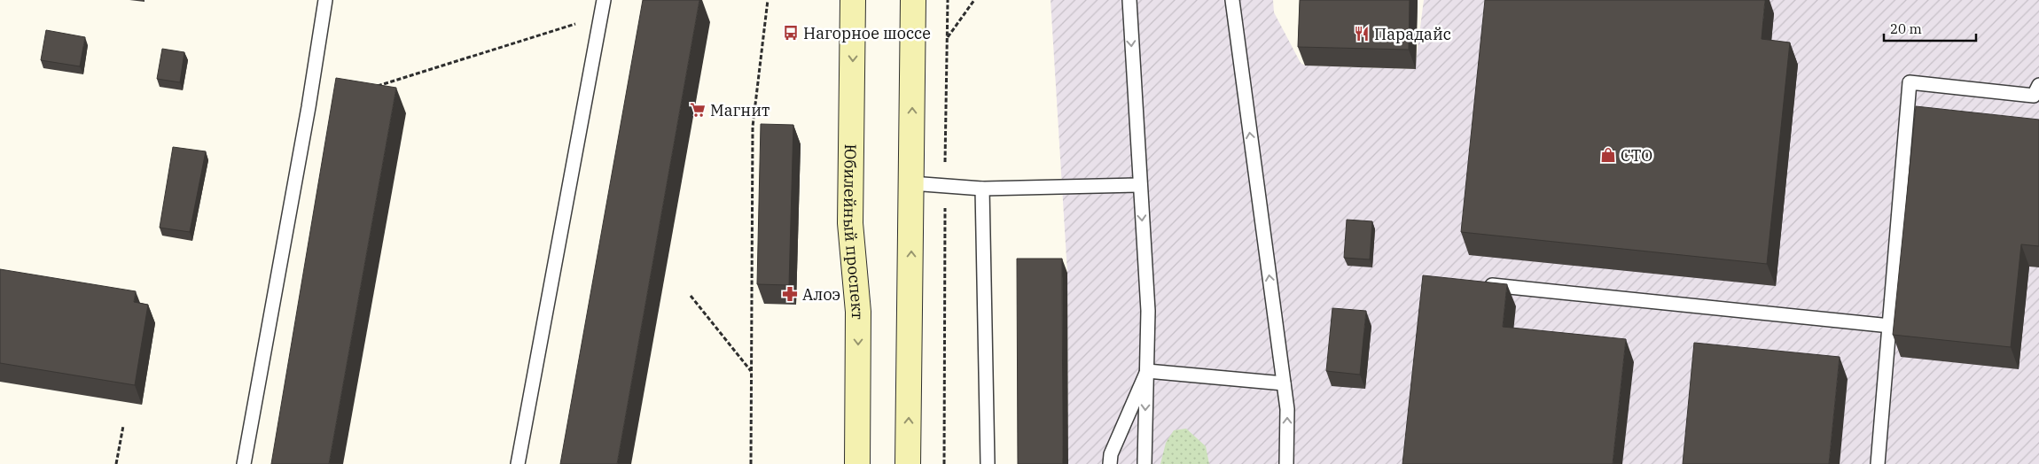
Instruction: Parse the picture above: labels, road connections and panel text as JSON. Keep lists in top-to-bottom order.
{
  "streets": {
    "main road": ["Юбилейный проспект"]
  },
  "places": {
    "bus stop": ["Нагорное шоссе"],
    "restaurant": ["Парадайс"],
    "supermarket": ["Магнит"],
    "shop": ["СТО"],
    "pharmacy": ["Алоэ"]
  },
  "scale_bar": "20 m"
}
